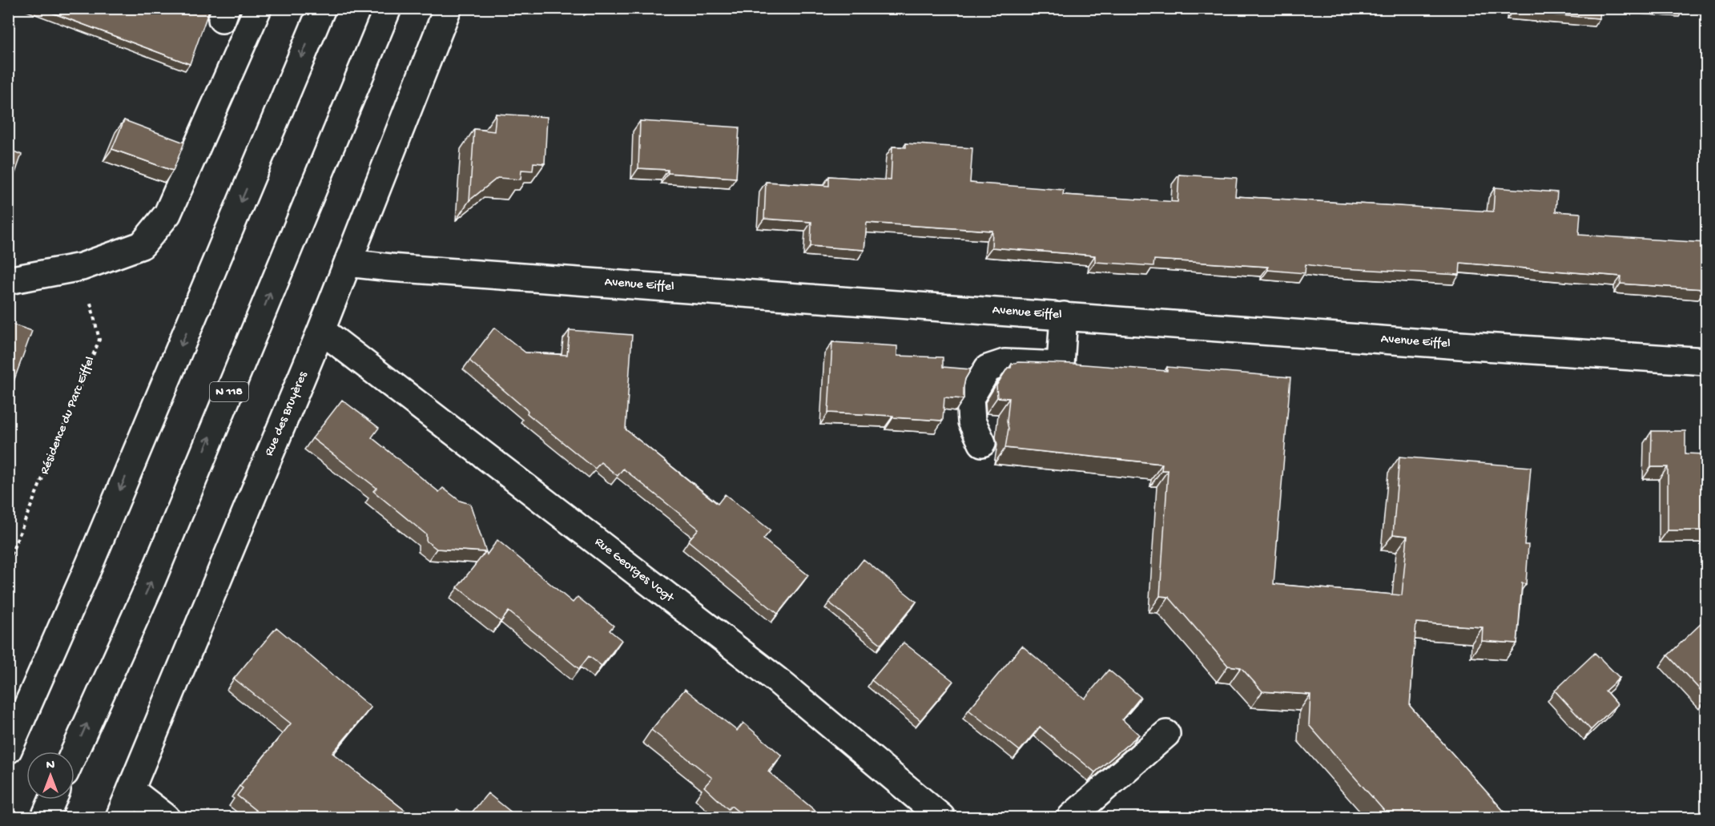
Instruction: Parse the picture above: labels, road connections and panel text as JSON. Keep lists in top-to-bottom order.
{
  "streets": {
    "main road": [
      "Avenue Eiffel",
      "N 118",
      "Rue des Bruyères",
      "Rue Georges Vogt"
    ],
    "path": ["Résidence du Parc Eiffel"]
  },
  "crossings": [
    ["Avenue Eiffel", "Rue des Bruyères"],
    ["Rue des Bruyères", "Rue Georges Vogt"]
  ],
  "north": "top"
}
